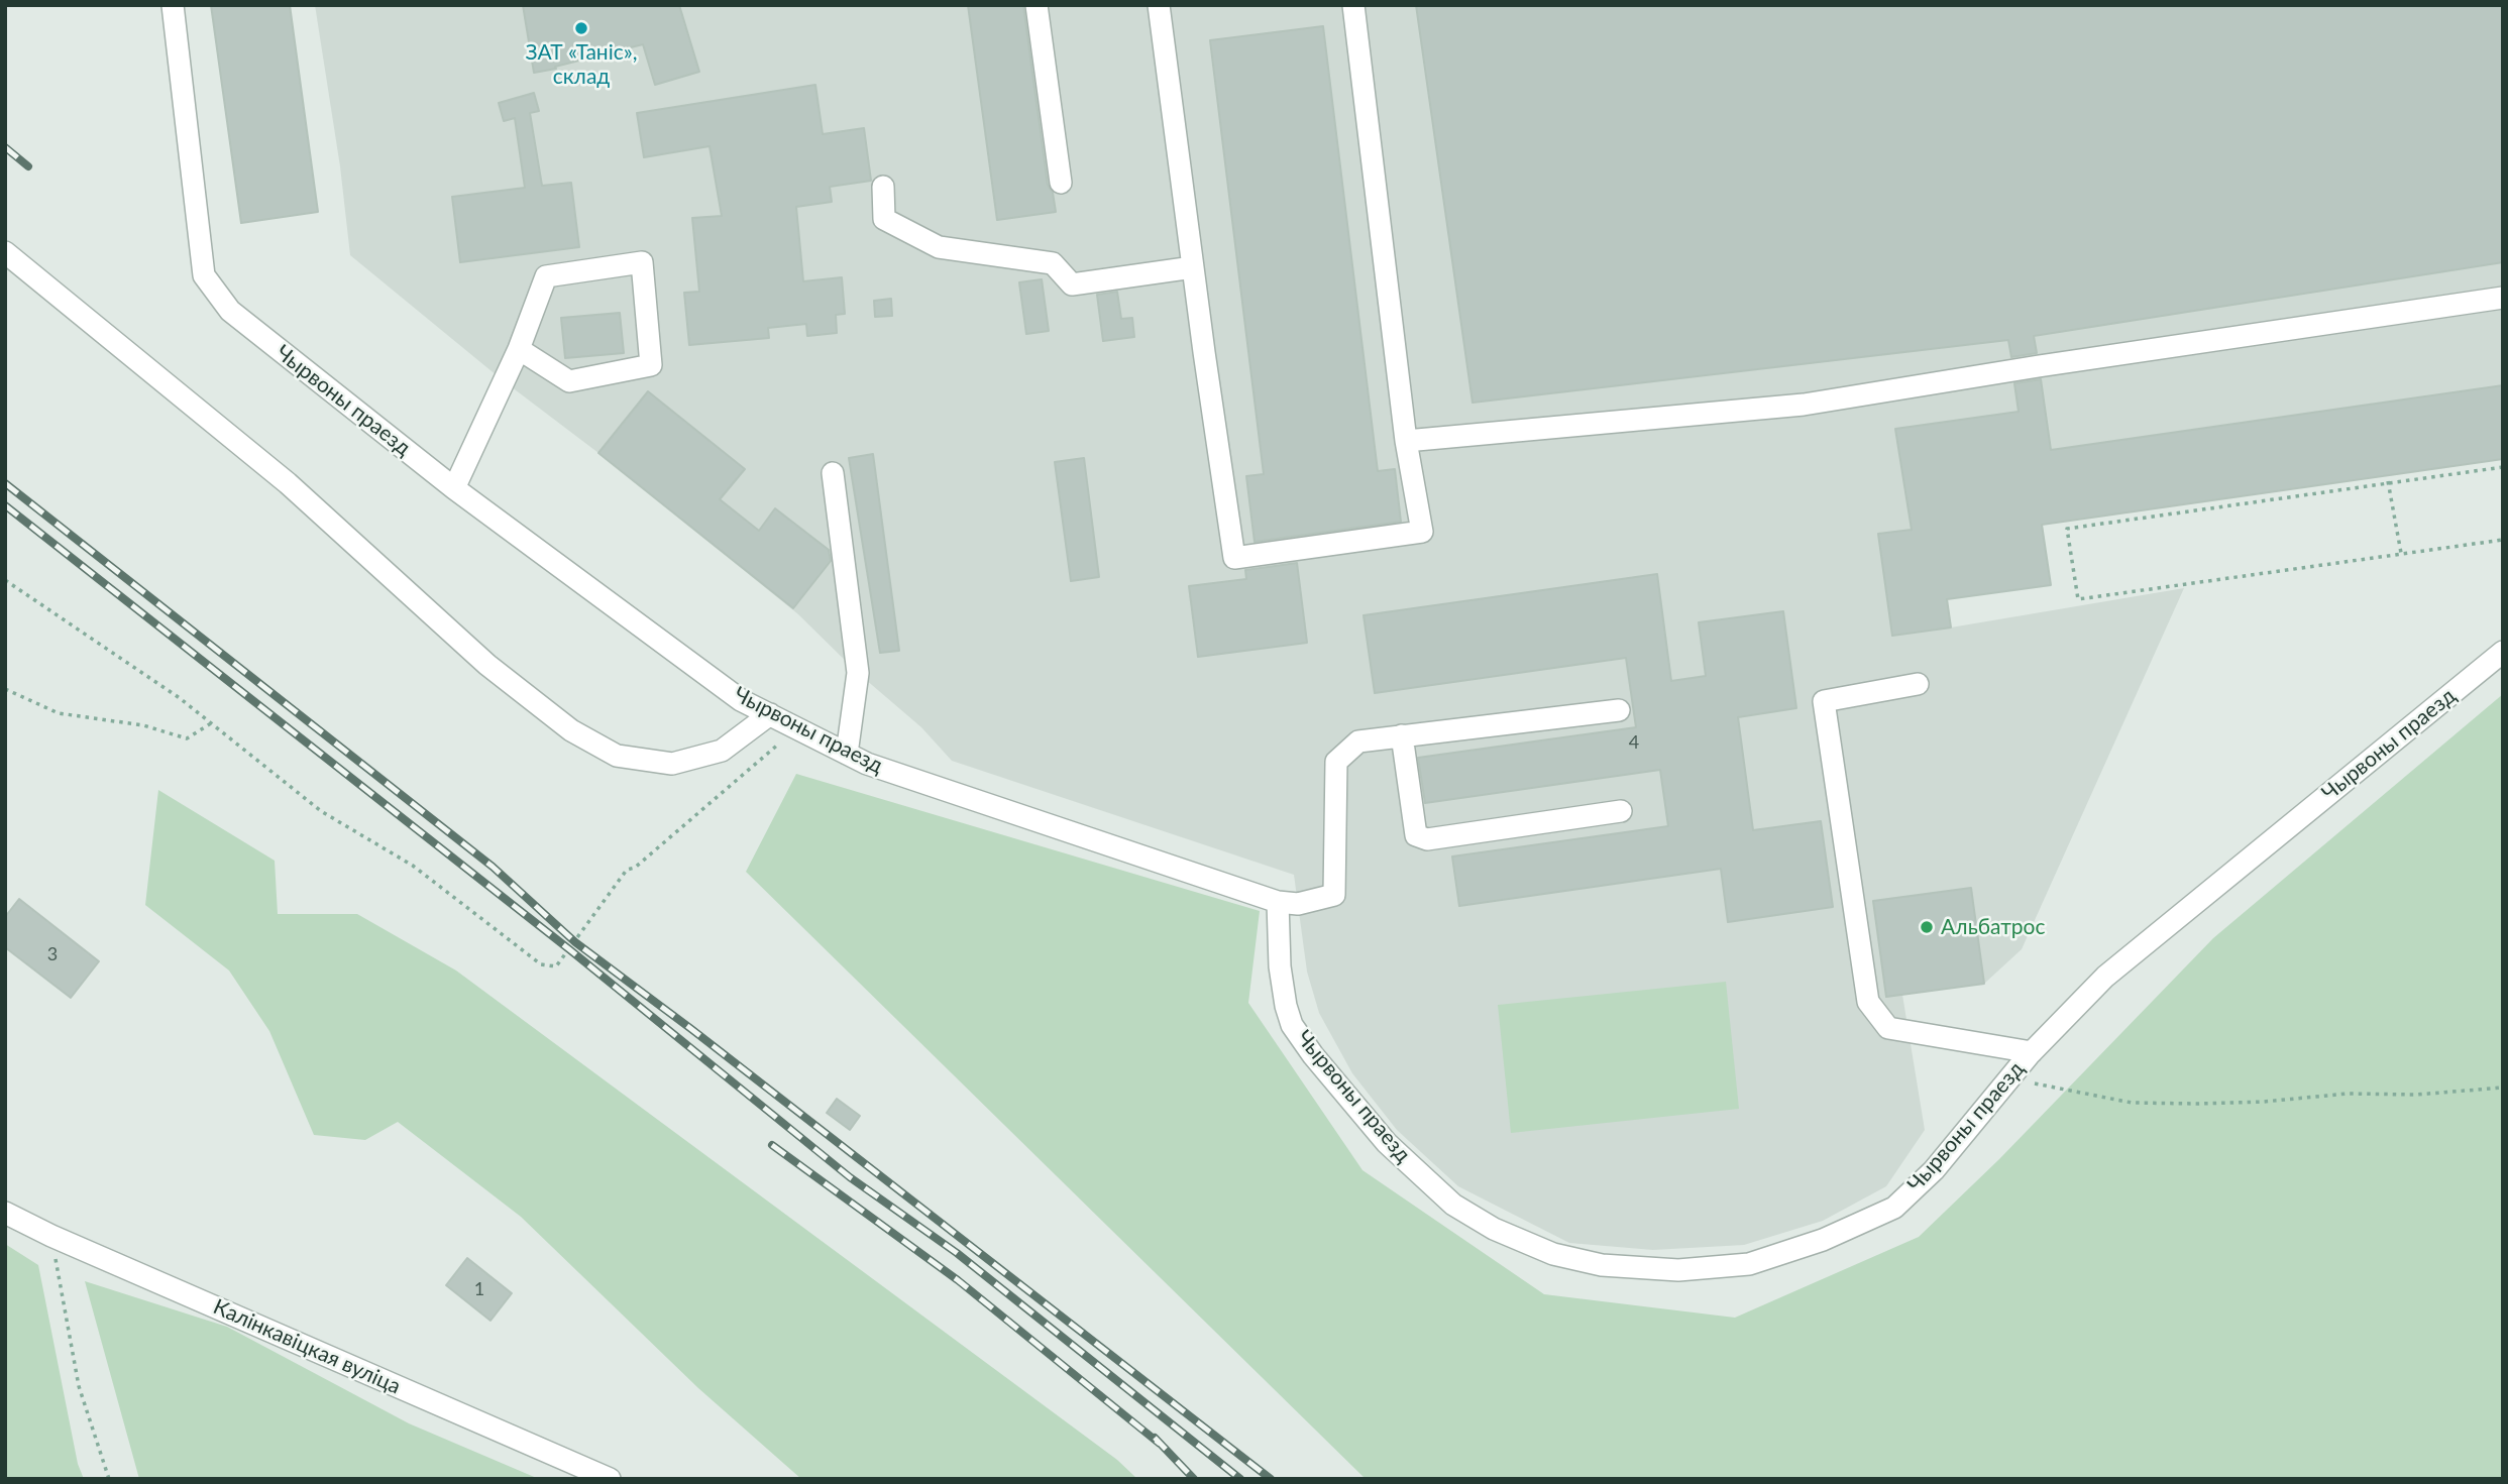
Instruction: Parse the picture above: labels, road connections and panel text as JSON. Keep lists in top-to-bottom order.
{
  "streets": {
    "street": ["Чырвоны праезд", "Калінкавіцкая вуліца"]
  },
  "places": ["ЗАТ «Таніс», склад", "Альбатрос"],
  "house_numbers": ["4", "3", "1"]
}
